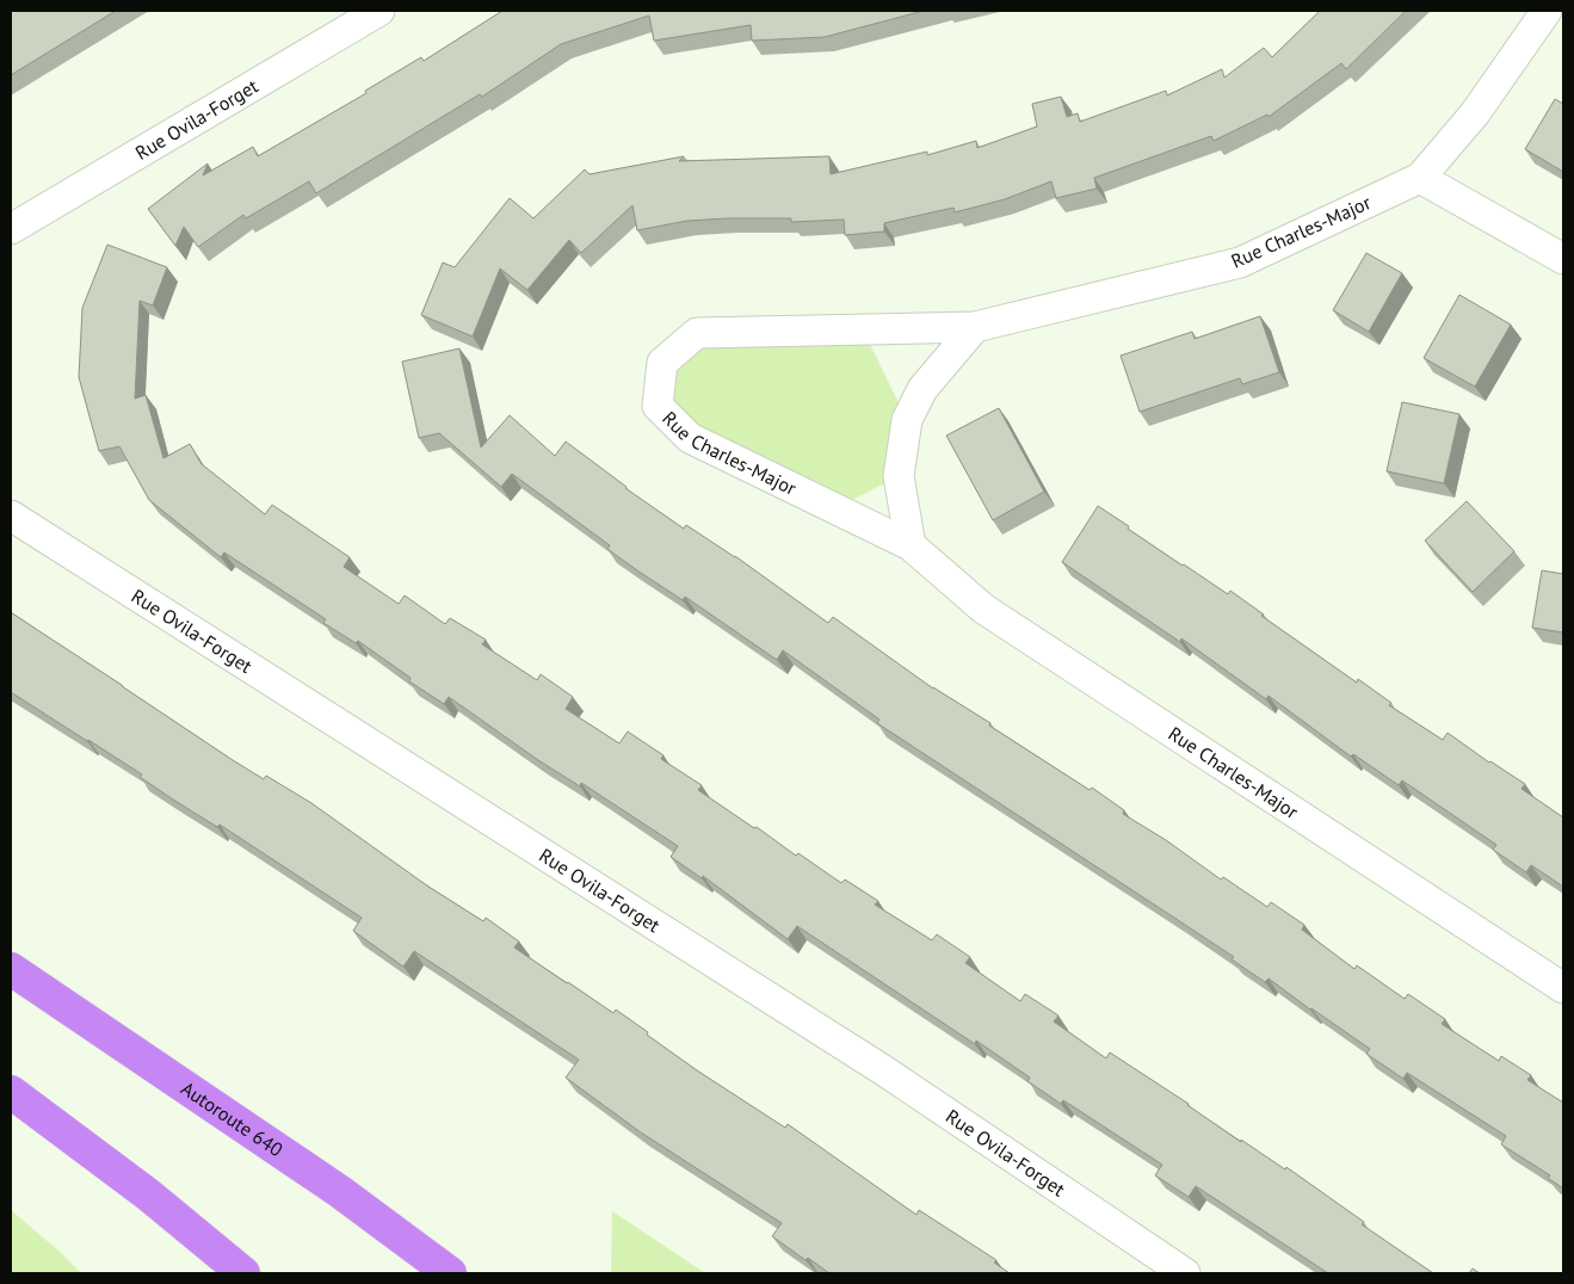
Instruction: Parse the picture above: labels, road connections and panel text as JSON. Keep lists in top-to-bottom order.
{
  "streets": {
    "highway": ["Autoroute 640"],
    "street": ["Rue Ovila-Forget", "Rue Charles-Major"]
  }
}
